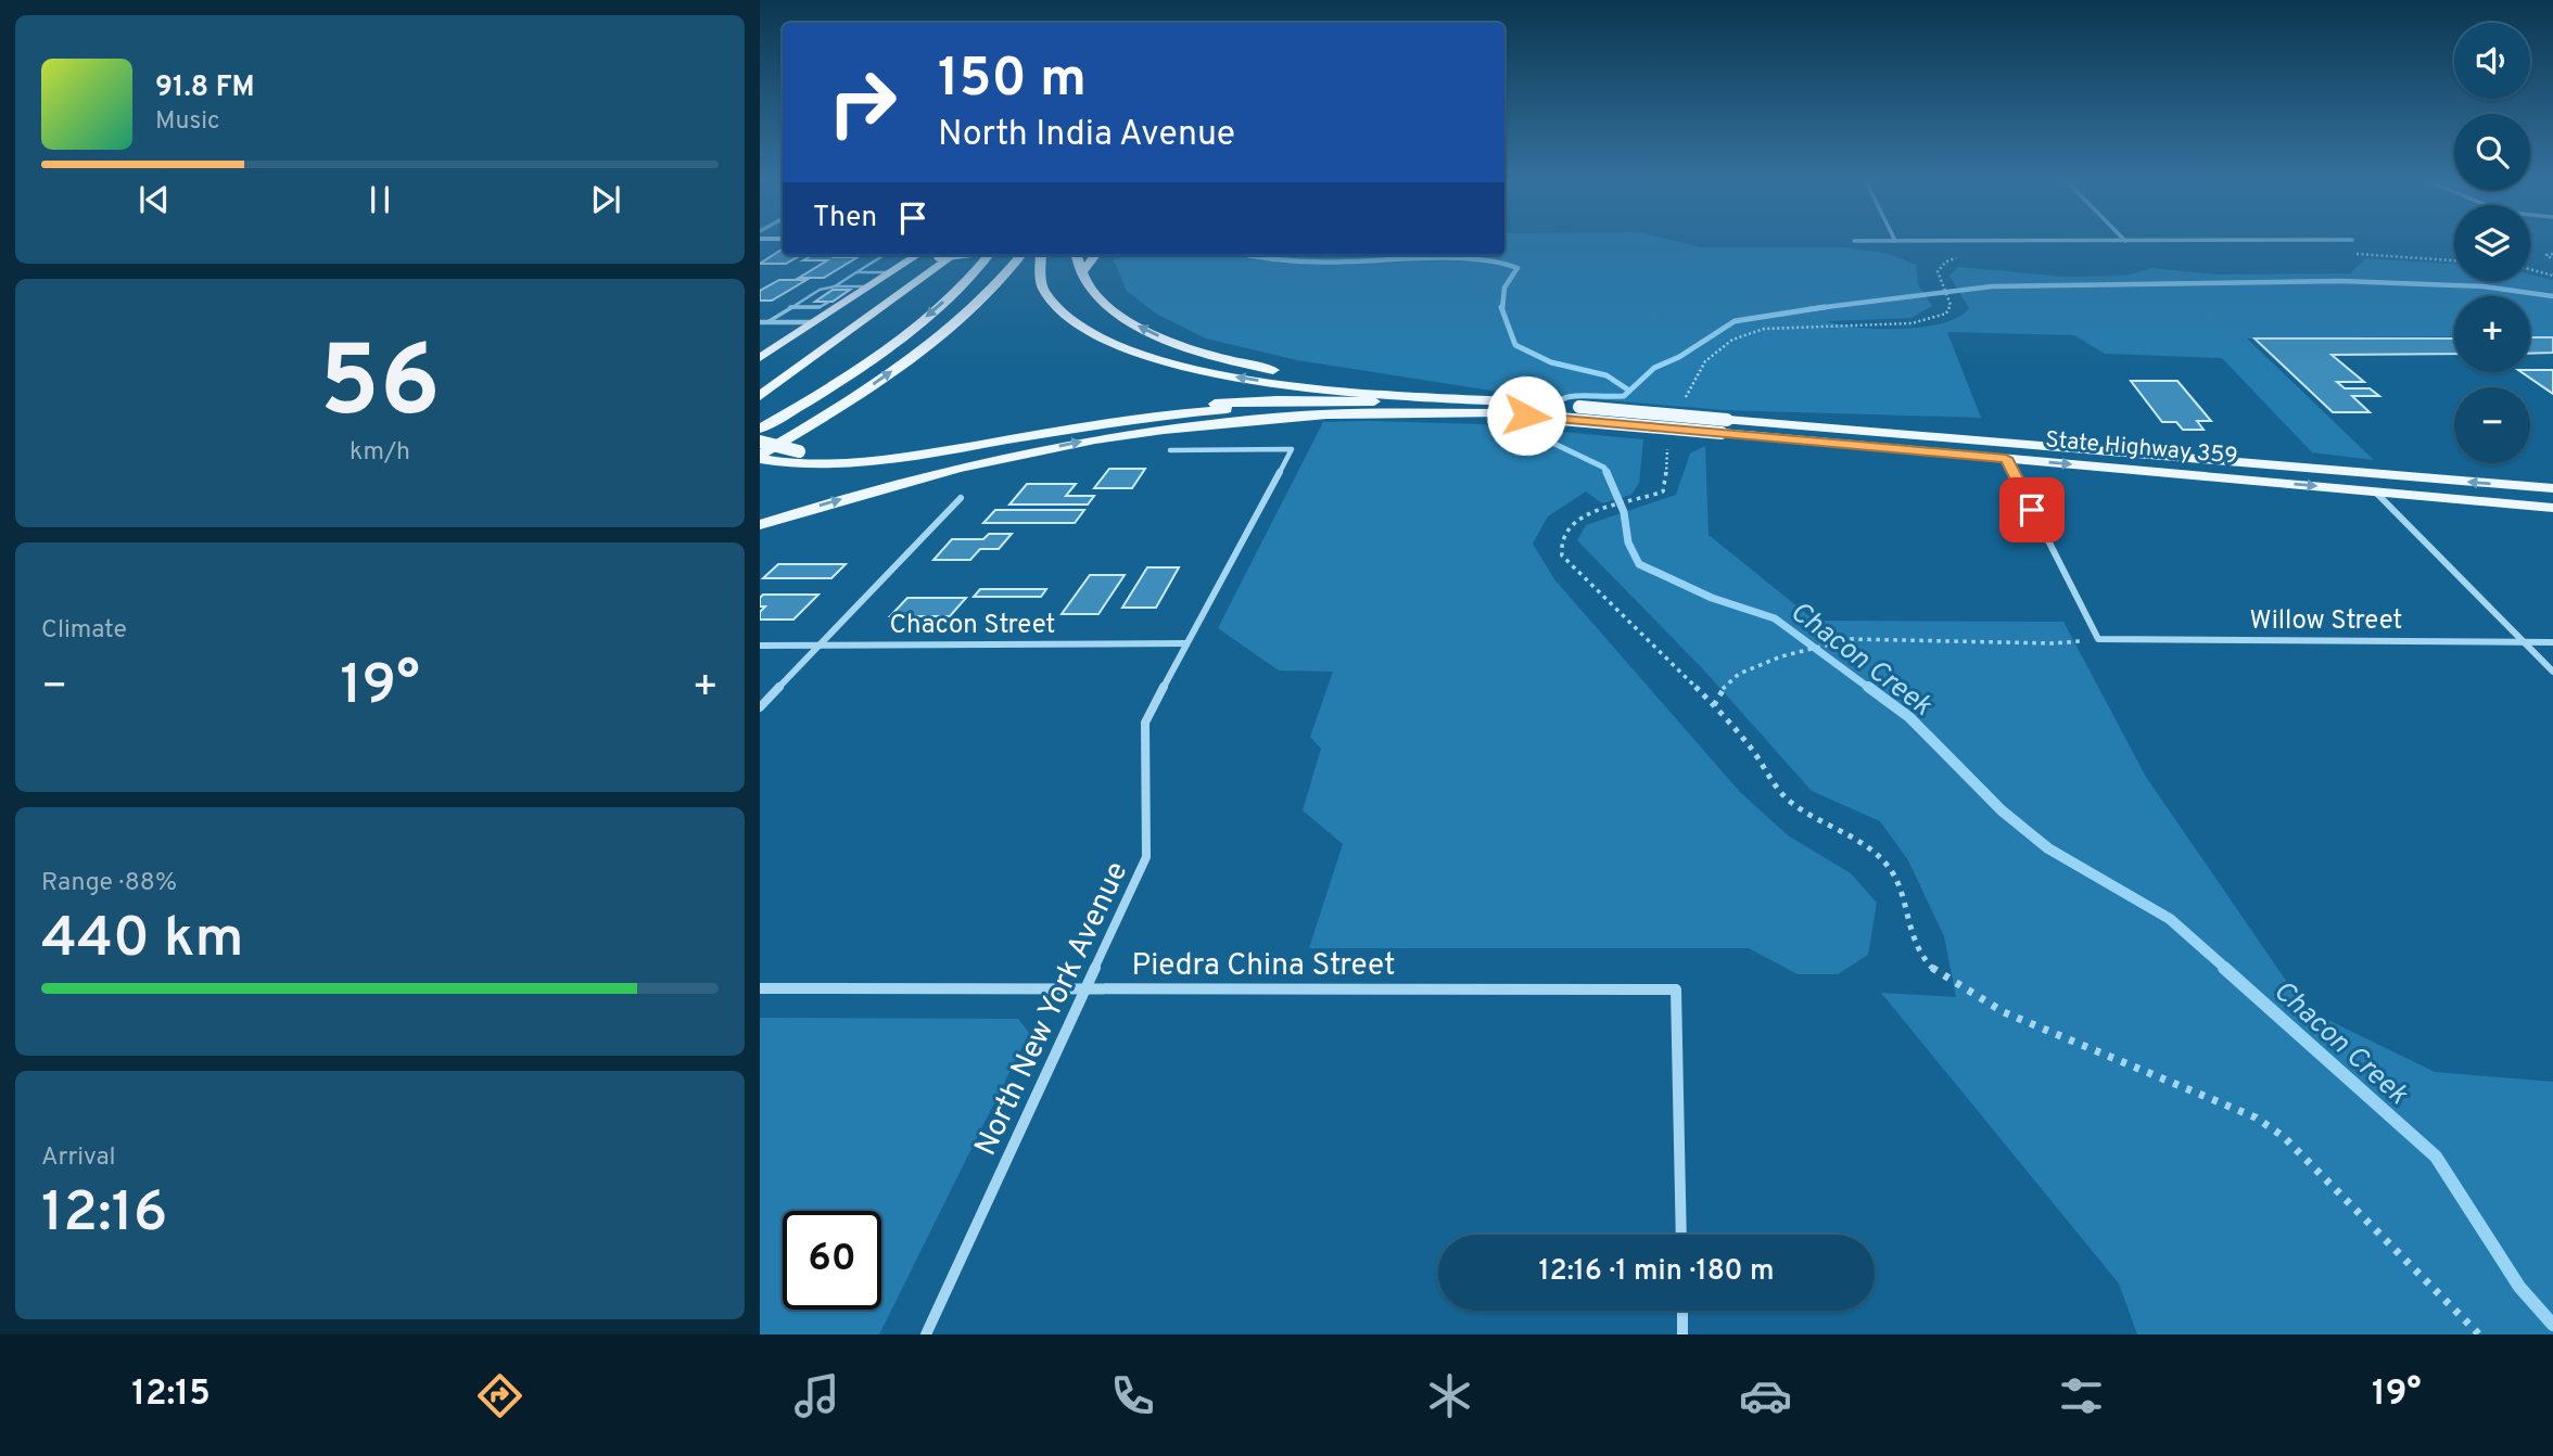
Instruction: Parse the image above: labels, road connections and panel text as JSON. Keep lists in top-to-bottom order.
{
  "streets": {
    "main road": ["State Highway 359"],
    "street": [
      "Willow Street",
      "Chacon Street",
      "Piedra China Street",
      "North New York Avenue"
    ]
  },
  "crossings": [
    ["Chacon Street", "North New York Avenue"],
    ["Piedra China Street", "North New York Avenue"]
  ],
  "water": ["Chacon Creek"],
  "page": {
    "map_buttons": ["+", "−"],
    "turn": ["150 m", "North India Avenue"],
    "song": ["91.8 FM", "Music"],
    "then": "Then",
    "tile": [
      ["56", "km/h"],
      "Climate",
      ["Range · 88%", "440 km"],
      ["Arrival", "12:16"]
    ],
    "heat": ["−", "19°", "+"],
    "limit": "60",
    "trip": "12:16 · 1 min · 180 m",
    "tabs": ["12:15", "19°"]
  }
}
